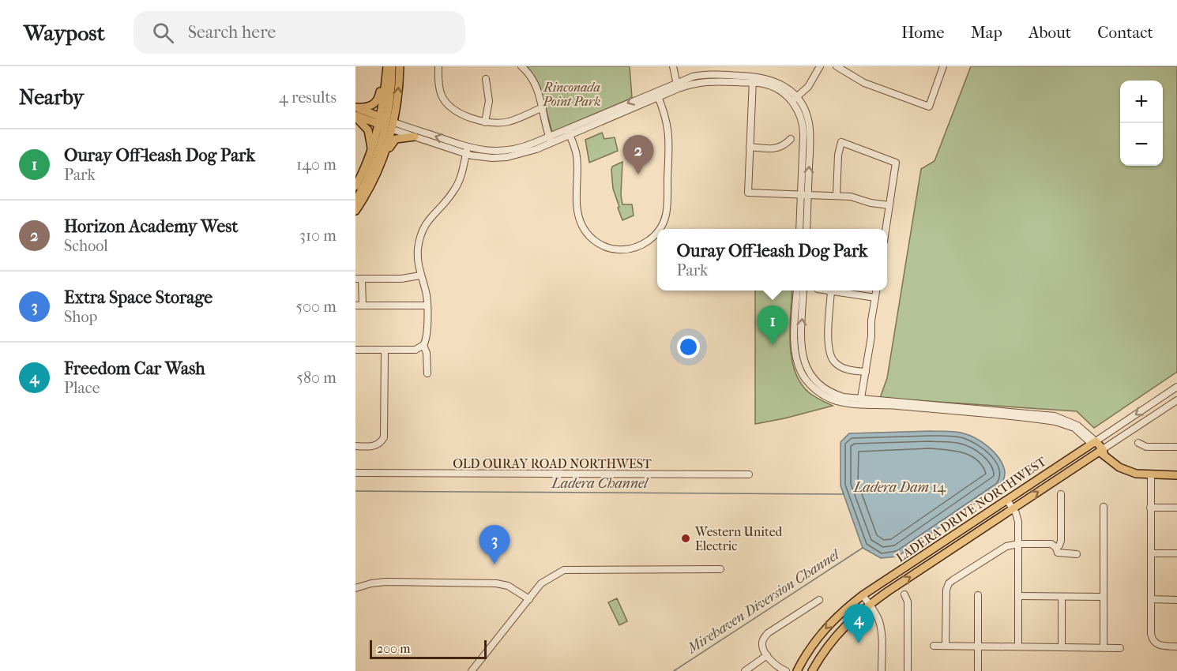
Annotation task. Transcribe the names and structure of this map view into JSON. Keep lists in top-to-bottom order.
{
  "streets": {
    "main road": ["LADERA DRIVE NORTHWEST"],
    "street": ["OLD OURAY ROAD NORTHWEST"]
  },
  "water": ["Ladera Channel", "Ladera Dam 14", "Mirehaven Diversion Channel"],
  "parks": ["Rinconada Point Park"],
  "places": ["Western United Electric"],
  "scale_bar": "200 m",
  "page": {
    "header": "Waypost",
    "search": "Search here",
    "nav": [
      "Home",
      "Map",
      "About",
      "Contact"
    ],
    "heading": ["Nearby", "4 results"],
    "map_buttons": ["+", "−"],
    "list": [
      {
        "mark": "1",
        "name": "Ouray Off-leash Dog Park",
        "note": "Park",
        "value": "140 m"
      },
      {
        "mark": "2",
        "name": "Horizon Academy West",
        "note": "School",
        "value": "310 m"
      },
      {
        "mark": "3",
        "name": "Extra Space Storage",
        "note": "Shop",
        "value": "500 m"
      },
      {
        "mark": "4",
        "name": "Freedom Car Wash",
        "note": "Place",
        "value": "580 m"
      }
    ],
    "pins": [
      "2",
      "1",
      "3",
      "4"
    ],
    "popup": ["Ouray Off-leash Dog Park", "Park"],
    "scale": "200 m"
  }
}
